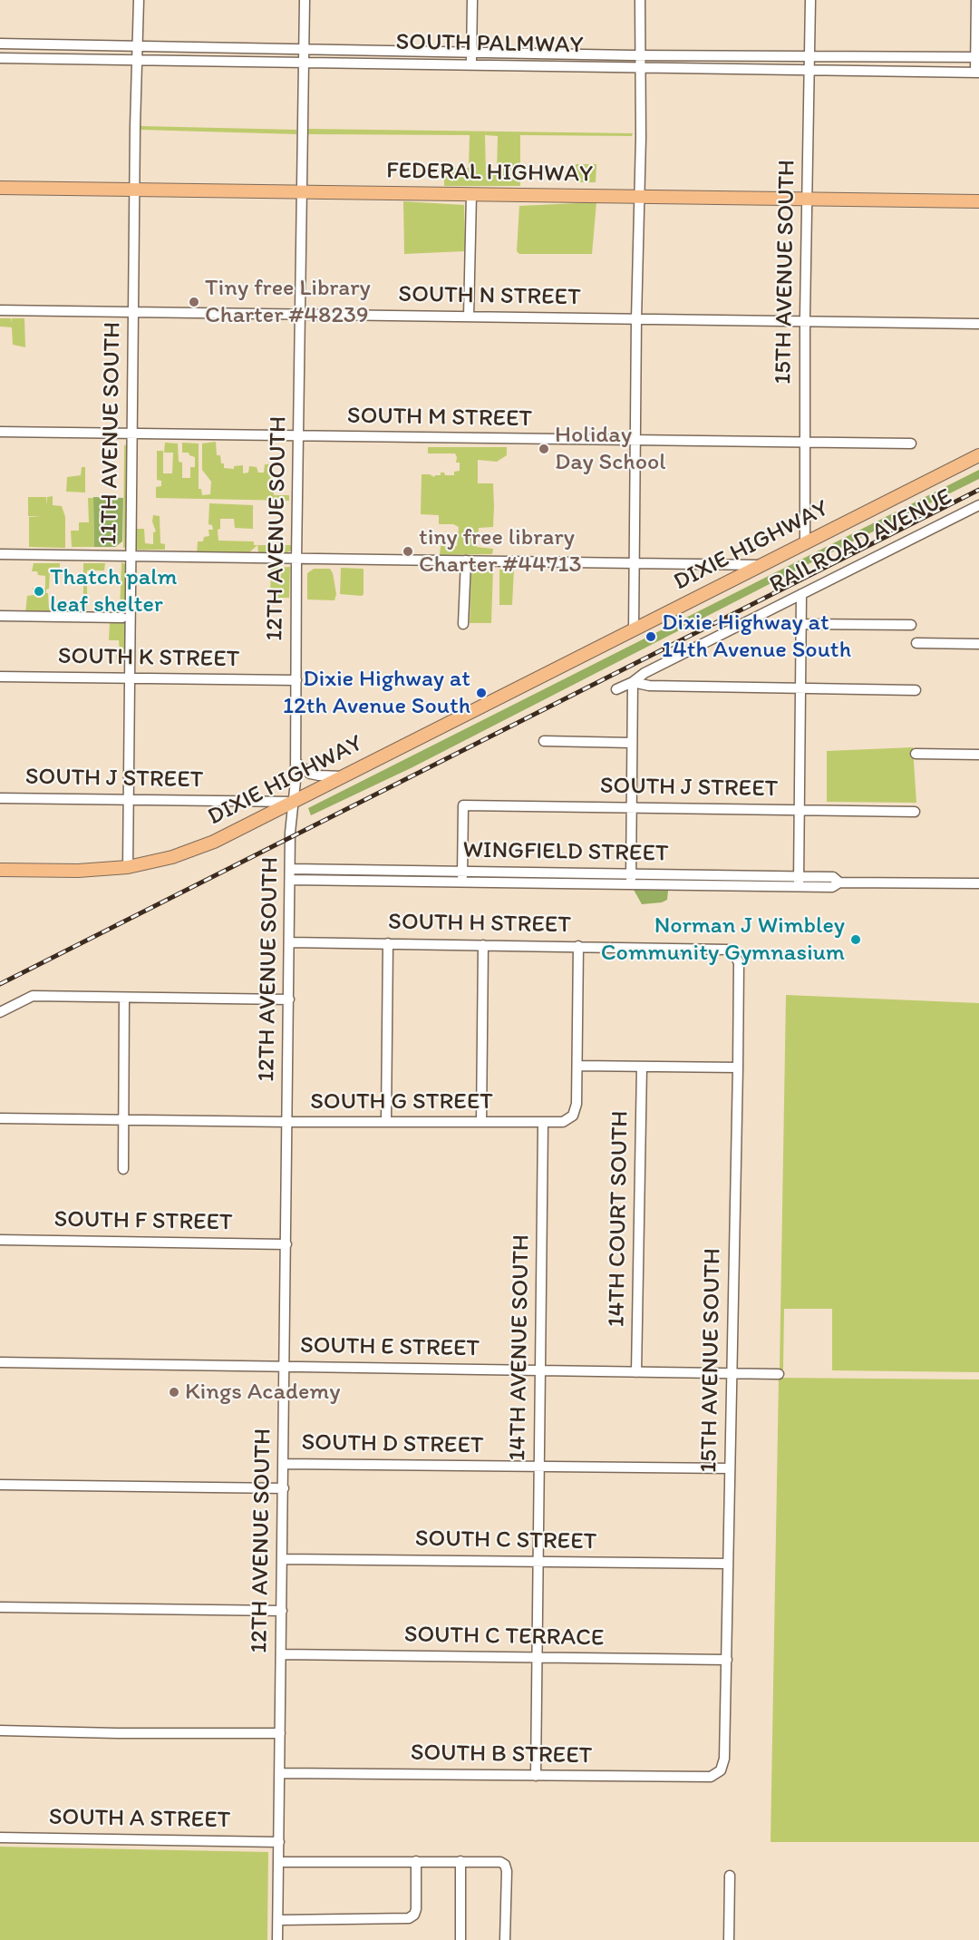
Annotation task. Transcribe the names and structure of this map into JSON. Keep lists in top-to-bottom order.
{
  "streets": {
    "main road": ["FEDERAL HIGHWAY", "DIXIE HIGHWAY"],
    "street": [
      "SOUTH PALMWAY",
      "15TH AVENUE SOUTH",
      "SOUTH N STREET",
      "SOUTH M STREET",
      "11TH AVENUE SOUTH",
      "12TH AVENUE SOUTH",
      "RAILROAD AVENUE",
      "SOUTH K STREET",
      "SOUTH J STREET",
      "WINGFIELD STREET",
      "SOUTH H STREET",
      "SOUTH G STREET",
      "14TH COURT SOUTH",
      "SOUTH F STREET",
      "SOUTH E STREET",
      "14TH AVENUE SOUTH",
      "SOUTH D STREET",
      "SOUTH C STREET",
      "SOUTH C TERRACE",
      "SOUTH B STREET",
      "SOUTH A STREET"
    ]
  },
  "crossings": [
    ["SOUTH PALMWAY", "15TH AVENUE SOUTH"],
    ["SOUTH PALMWAY", "11TH AVENUE SOUTH"],
    ["SOUTH PALMWAY", "12TH AVENUE SOUTH"],
    ["FEDERAL HIGHWAY", "15TH AVENUE SOUTH"],
    ["FEDERAL HIGHWAY", "11TH AVENUE SOUTH"],
    ["FEDERAL HIGHWAY", "12TH AVENUE SOUTH"],
    ["15TH AVENUE SOUTH", "SOUTH N STREET"],
    ["15TH AVENUE SOUTH", "SOUTH M STREET"],
    ["15TH AVENUE SOUTH", "DIXIE HIGHWAY"],
    ["15TH AVENUE SOUTH", "SOUTH H STREET"],
    ["15TH AVENUE SOUTH", "SOUTH E STREET"],
    ["15TH AVENUE SOUTH", "SOUTH D STREET"],
    ["15TH AVENUE SOUTH", "SOUTH C STREET"],
    ["15TH AVENUE SOUTH", "SOUTH C TERRACE"],
    ["15TH AVENUE SOUTH", "SOUTH B STREET"],
    ["SOUTH N STREET", "11TH AVENUE SOUTH"],
    ["SOUTH N STREET", "12TH AVENUE SOUTH"],
    ["SOUTH M STREET", "11TH AVENUE SOUTH"],
    ["SOUTH M STREET", "12TH AVENUE SOUTH"],
    ["11TH AVENUE SOUTH", "DIXIE HIGHWAY"],
    ["11TH AVENUE SOUTH", "SOUTH K STREET"],
    ["11TH AVENUE SOUTH", "SOUTH J STREET"],
    ["12TH AVENUE SOUTH", "DIXIE HIGHWAY"],
    ["12TH AVENUE SOUTH", "SOUTH K STREET"],
    ["12TH AVENUE SOUTH", "SOUTH J STREET"],
    ["12TH AVENUE SOUTH", "WINGFIELD STREET"],
    ["12TH AVENUE SOUTH", "SOUTH H STREET"],
    ["12TH AVENUE SOUTH", "SOUTH G STREET"],
    ["12TH AVENUE SOUTH", "SOUTH F STREET"],
    ["12TH AVENUE SOUTH", "SOUTH E STREET"],
    ["12TH AVENUE SOUTH", "SOUTH D STREET"],
    ["12TH AVENUE SOUTH", "SOUTH C STREET"],
    ["12TH AVENUE SOUTH", "SOUTH C TERRACE"],
    ["12TH AVENUE SOUTH", "SOUTH B STREET"],
    ["12TH AVENUE SOUTH", "SOUTH A STREET"],
    ["DIXIE HIGHWAY", "SOUTH J STREET"],
    ["SOUTH J STREET", "WINGFIELD STREET"],
    ["SOUTH G STREET", "14TH AVENUE SOUTH"],
    ["14TH COURT SOUTH", "SOUTH E STREET"],
    ["SOUTH E STREET", "14TH AVENUE SOUTH"],
    ["14TH AVENUE SOUTH", "SOUTH D STREET"],
    ["14TH AVENUE SOUTH", "SOUTH C STREET"],
    ["14TH AVENUE SOUTH", "SOUTH C TERRACE"],
    ["14TH AVENUE SOUTH", "SOUTH B STREET"]
  ],
  "places": [
    "Tiny free Library Charter #48239",
    "Holiday Day School",
    "tiny free library Charter #44713",
    "Thatch palm leaf shelter",
    "Dixie Highway at 14th Avenue South",
    "Dixie Highway at 12th Avenue South",
    "Norman J Wimbley Community Gymnasium",
    "Kings Academy"
  ]
}
